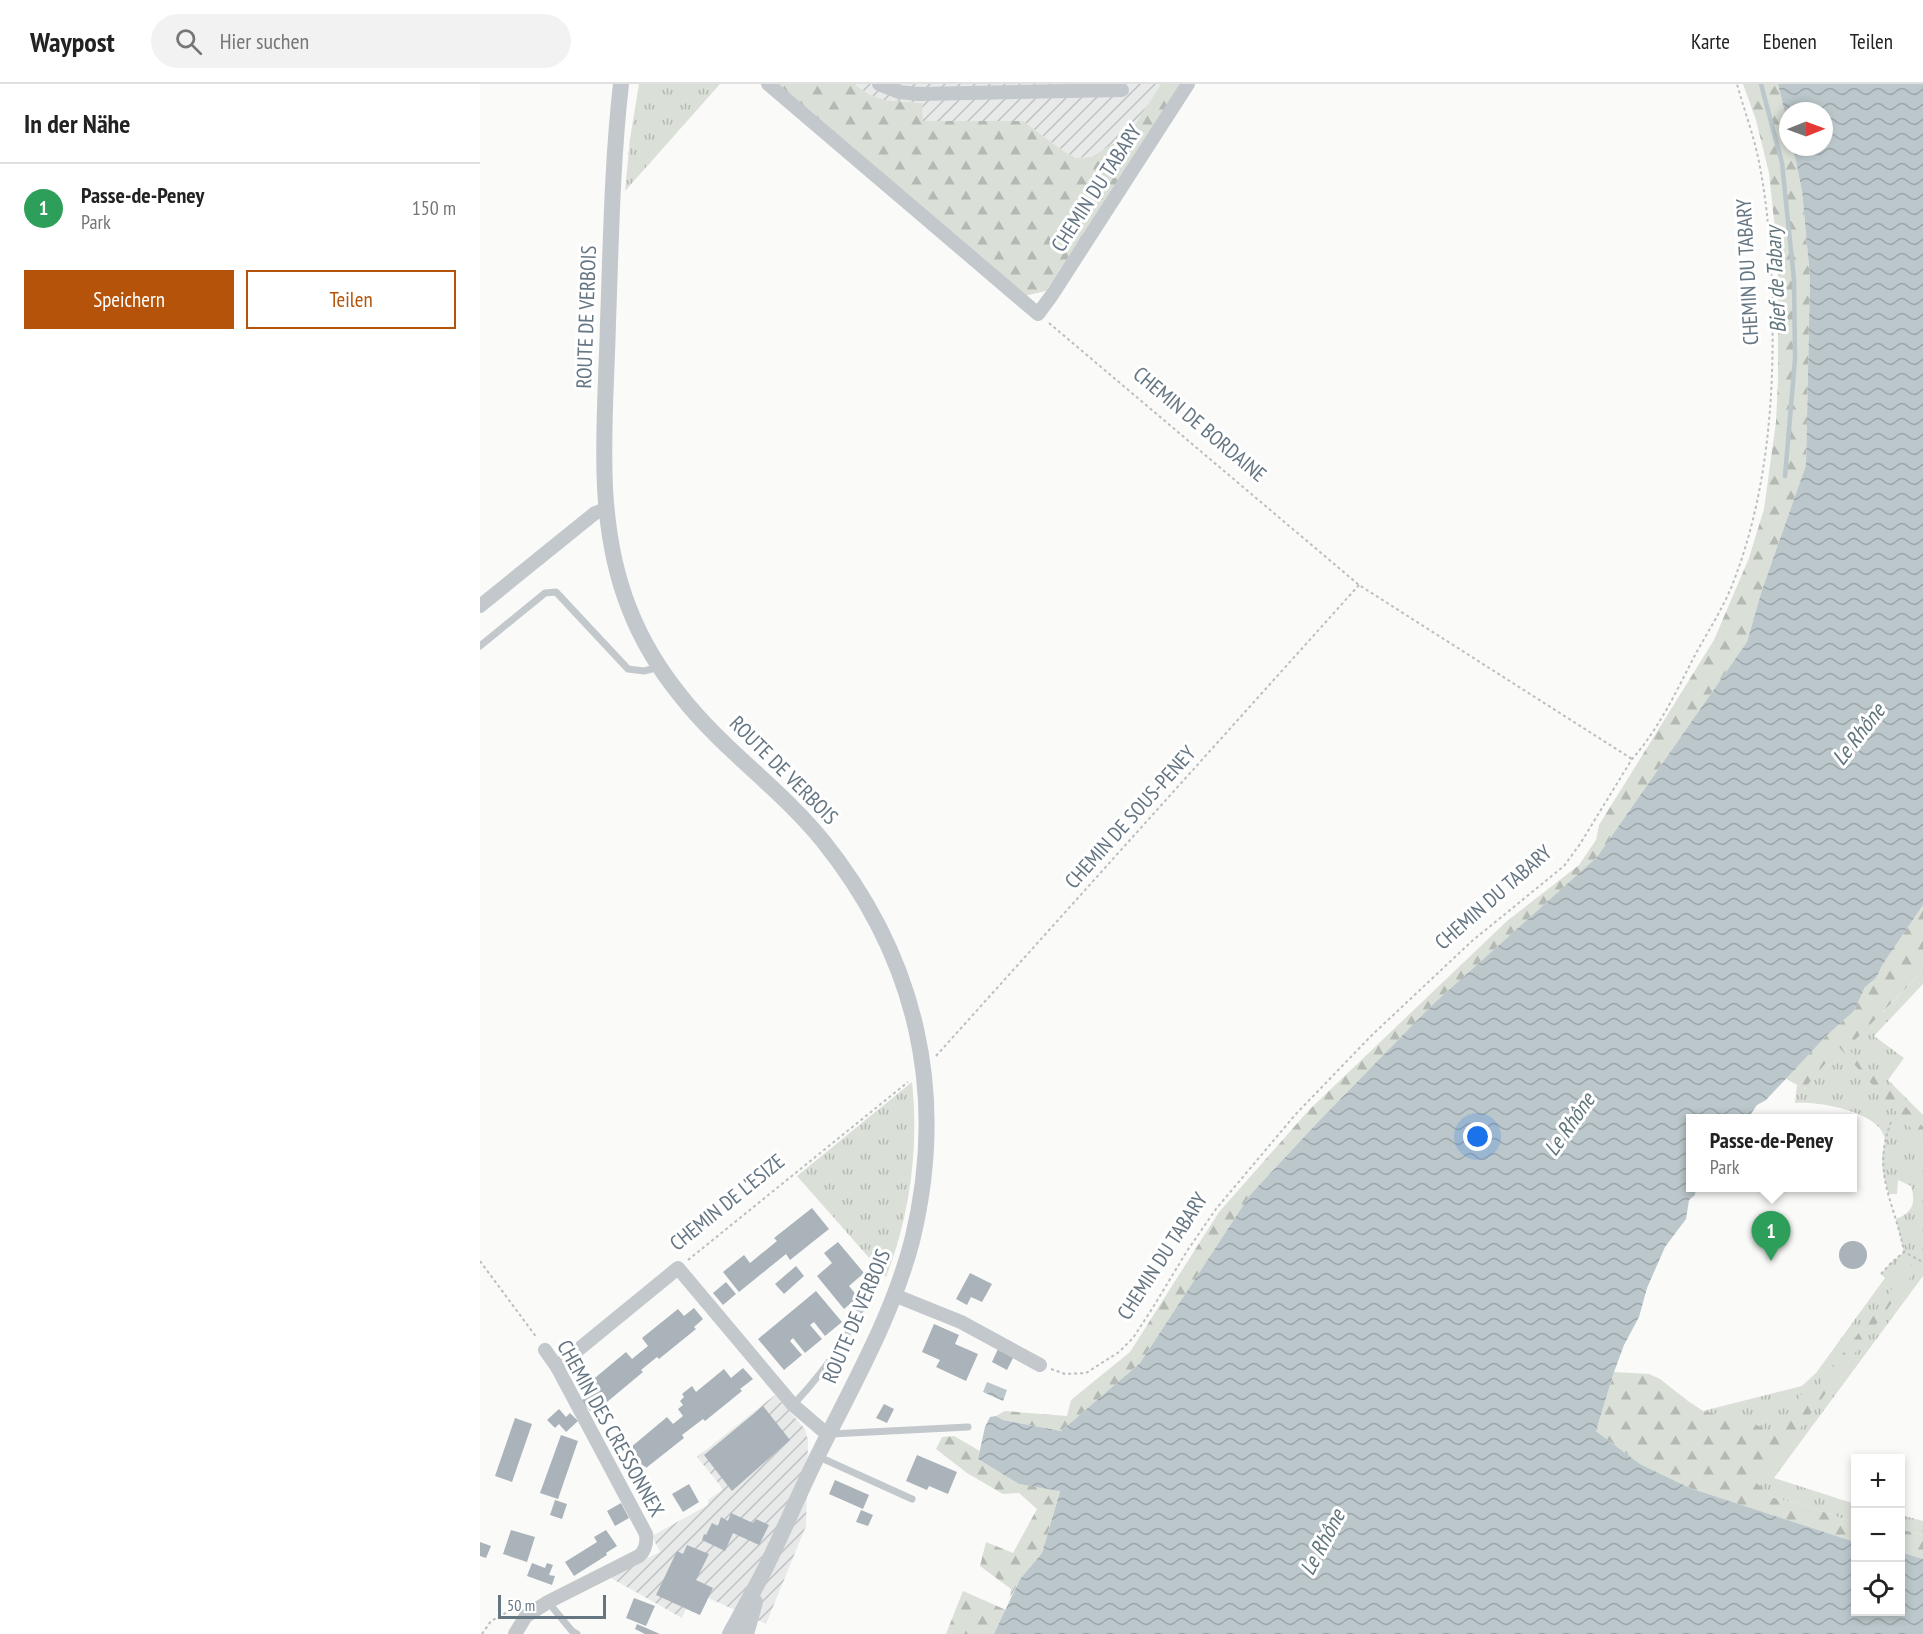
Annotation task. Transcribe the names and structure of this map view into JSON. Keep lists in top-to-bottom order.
{
  "streets": {
    "street": [
      "CHEMIN DU TABARY",
      "ROUTE DE VERBOIS",
      "CHEMIN DE L'ESIZE",
      "CHEMIN DES CRESSONNEX"
    ],
    "path": ["CHEMIN DE BORDAINE", "CHEMIN DE SOUS-PENEY"]
  },
  "crossings": [
    ["CHEMIN DU TABARY", "CHEMIN DE BORDAINE"],
    ["ROUTE DE VERBOIS", "CHEMIN DE SOUS-PENEY"],
    ["ROUTE DE VERBOIS", "CHEMIN DE L'ESIZE"],
    ["CHEMIN DE BORDAINE", "CHEMIN DE SOUS-PENEY"],
    ["CHEMIN DE SOUS-PENEY", "CHEMIN DE L'ESIZE"],
    ["CHEMIN DE L'ESIZE", "CHEMIN DES CRESSONNEX"]
  ],
  "water": ["Bief de Tabary", "Le Rhône"],
  "scale_bar": "50 m",
  "north": "right",
  "page": {
    "header": "Waypost",
    "search": "Hier suchen",
    "nav": ["Karte", "Ebenen", "Teilen"],
    "heading": "In der Nähe",
    "list": [
      {
        "mark": "1",
        "name": "Passe-de-Peney",
        "note": "Park",
        "value": "150 m"
      }
    ],
    "buttons": ["Speichern", "Teilen"],
    "popup": ["Passe-de-Peney", "Park"],
    "pins": "1",
    "map_buttons": ["+", "−"],
    "scale": "50 m"
  }
}
